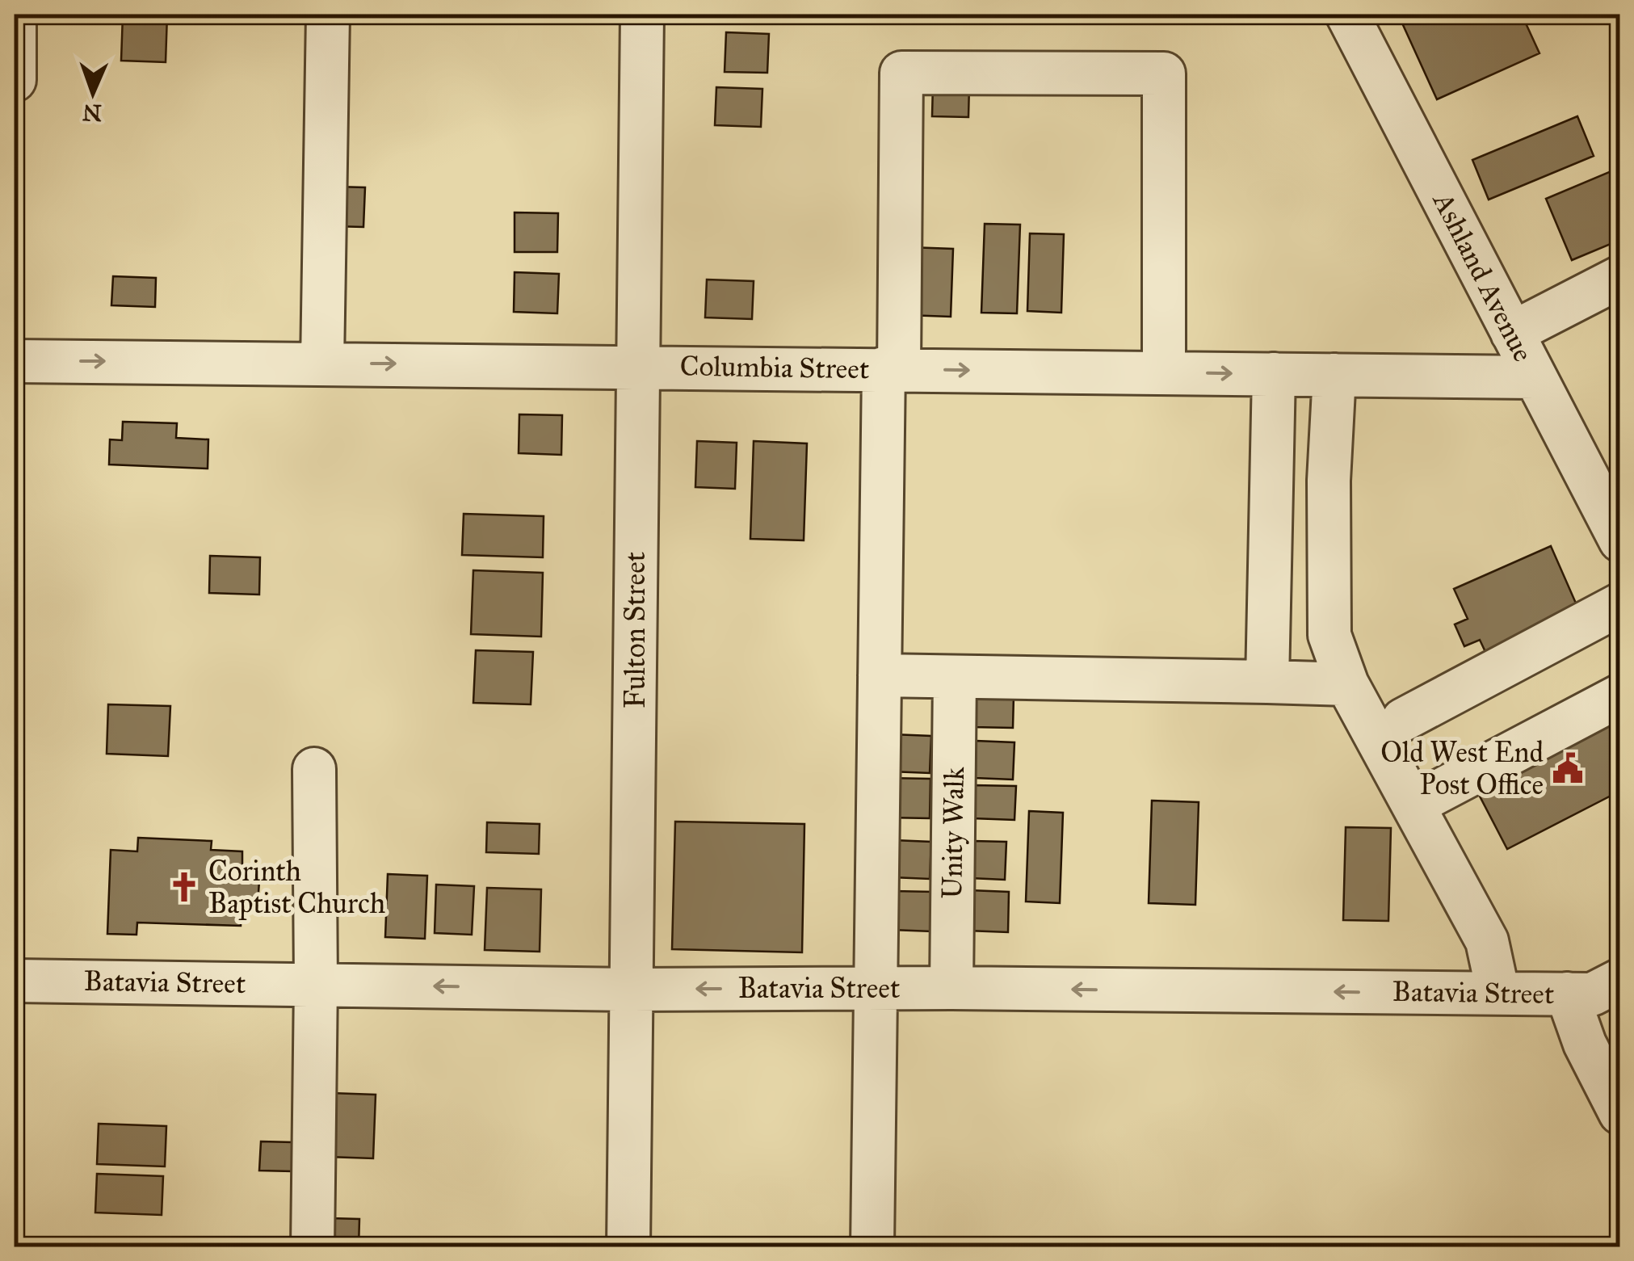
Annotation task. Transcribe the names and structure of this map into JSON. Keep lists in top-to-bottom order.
{
  "streets": {
    "street": [
      "Ashland Avenue",
      "Columbia Street",
      "Fulton Street",
      "Unity Walk",
      "Batavia Street"
    ]
  },
  "crossings": [
    ["Ashland Avenue", "Columbia Street"],
    ["Columbia Street", "Fulton Street"],
    ["Fulton Street", "Batavia Street"],
    ["Unity Walk", "Batavia Street"]
  ],
  "places": {
    "public building": ["Old West End Post Office"],
    "church": ["Corinth Baptist Church"]
  },
  "north": "bottom"
}
